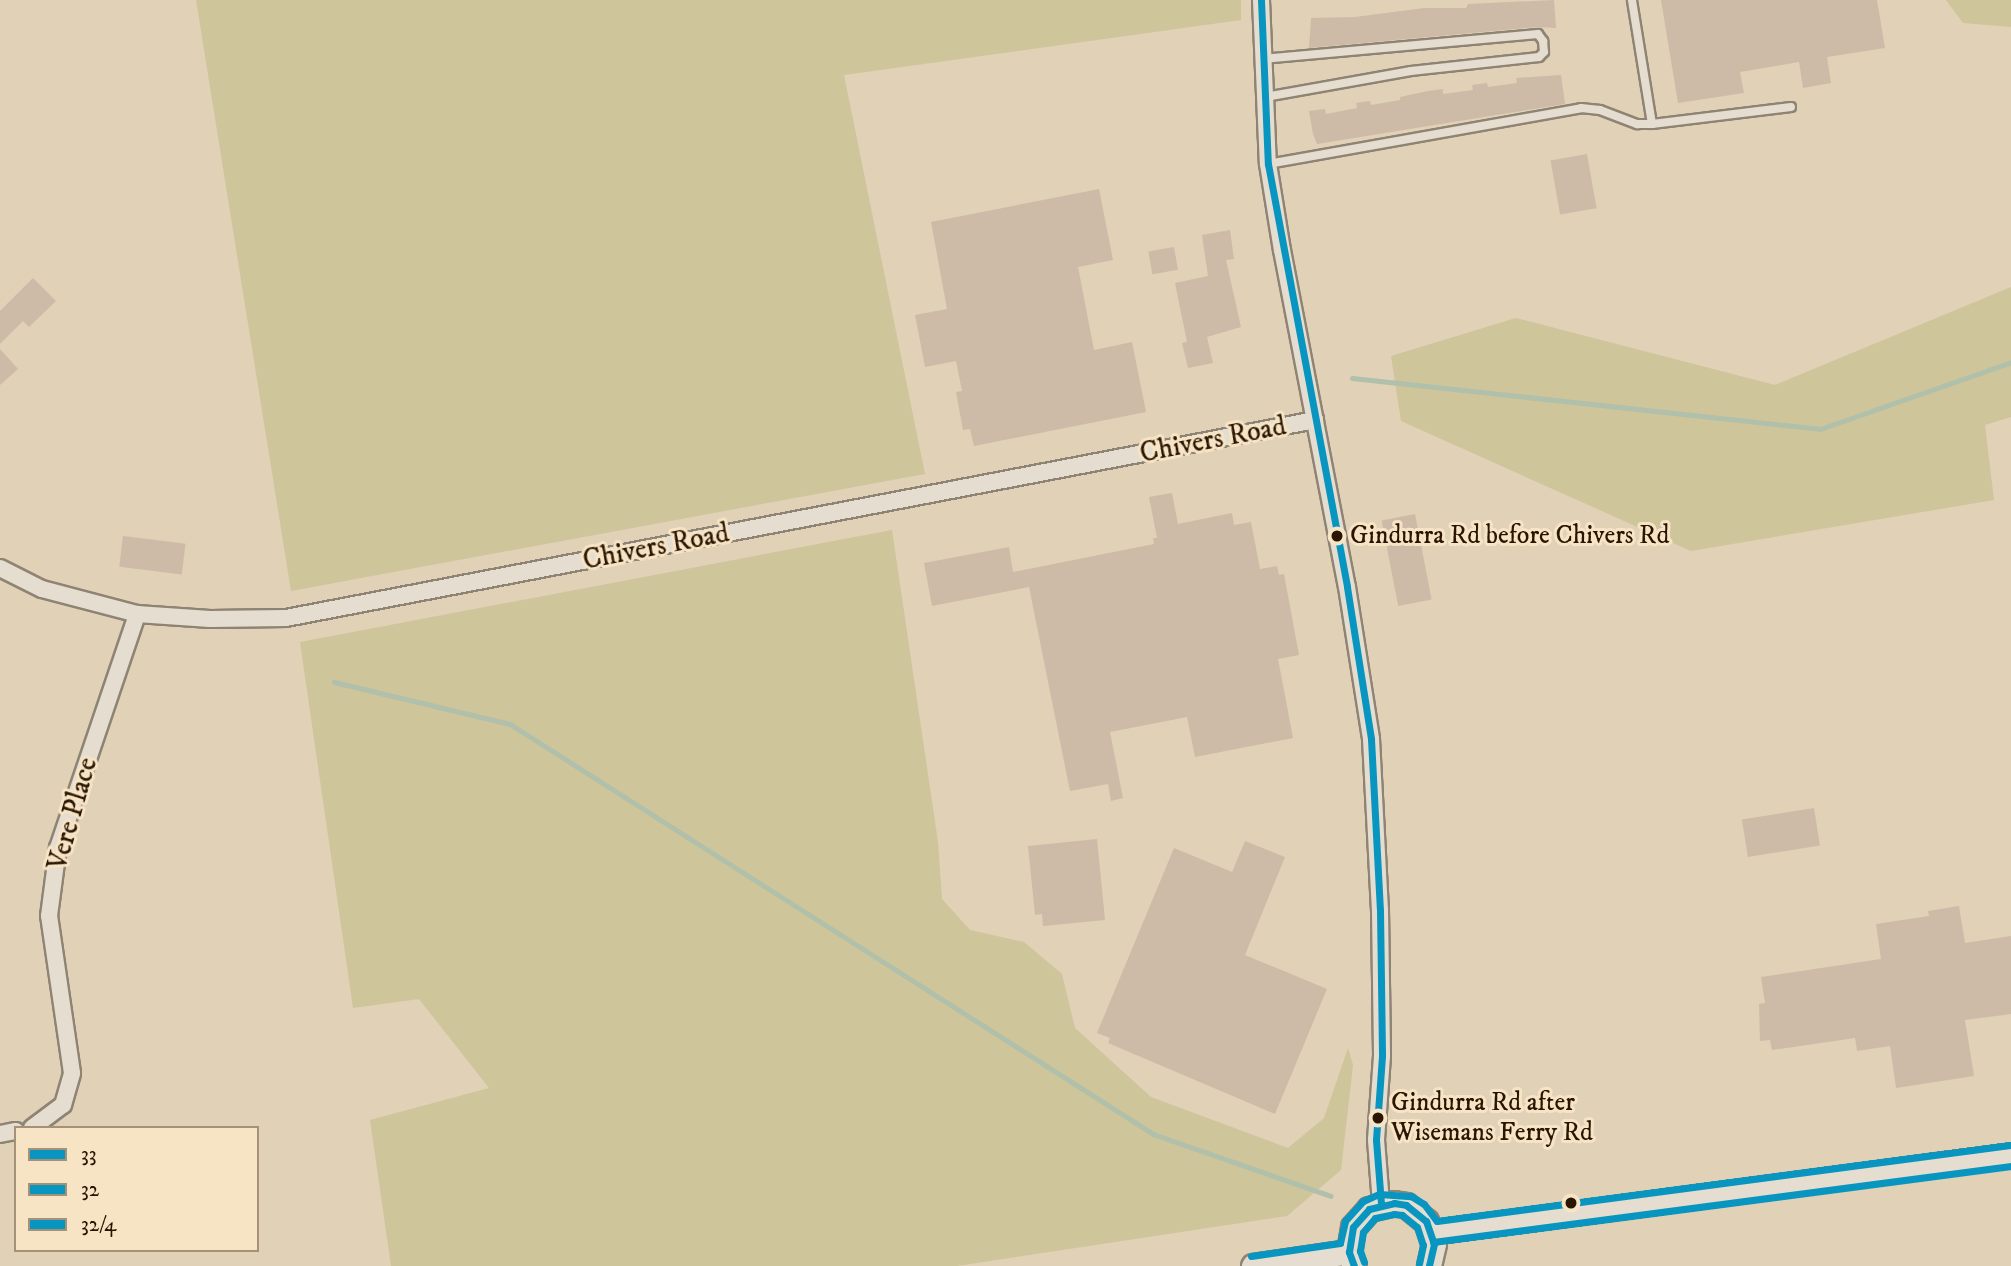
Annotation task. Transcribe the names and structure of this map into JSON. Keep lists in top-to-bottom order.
{
  "streets": {
    "street": ["Chivers Road", "Vere Place"]
  },
  "crossings": [
    ["Chivers Road", "Vere Place"]
  ],
  "places": ["Gindurra Rd before Chivers Rd", "Gindurra Rd after Wisemans Ferry Rd"],
  "lines": ["transit line 33", "transit line 32/4", "transit line 32"],
  "legend": ["33", "32", "32/4"]
}
